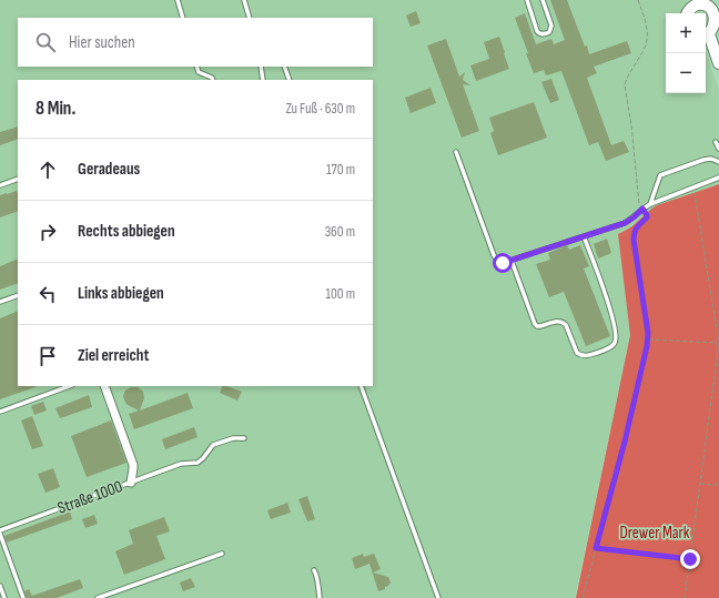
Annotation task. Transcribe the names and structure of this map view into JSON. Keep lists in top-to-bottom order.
{
  "streets": {
    "lane": ["Straße 1000"]
  },
  "parks": ["Drewer Mark"],
  "page": {
    "map_buttons": ["+", "−"],
    "search": "Hier suchen",
    "heading": ["8 Min.", "Zu Fuß · 630 m"],
    "list": [
      ["Geradeaus", "170 m"],
      ["Rechts abbiegen", "360 m"],
      ["Links abbiegen", "100 m"],
      "Ziel erreicht"
    ]
  }
}
